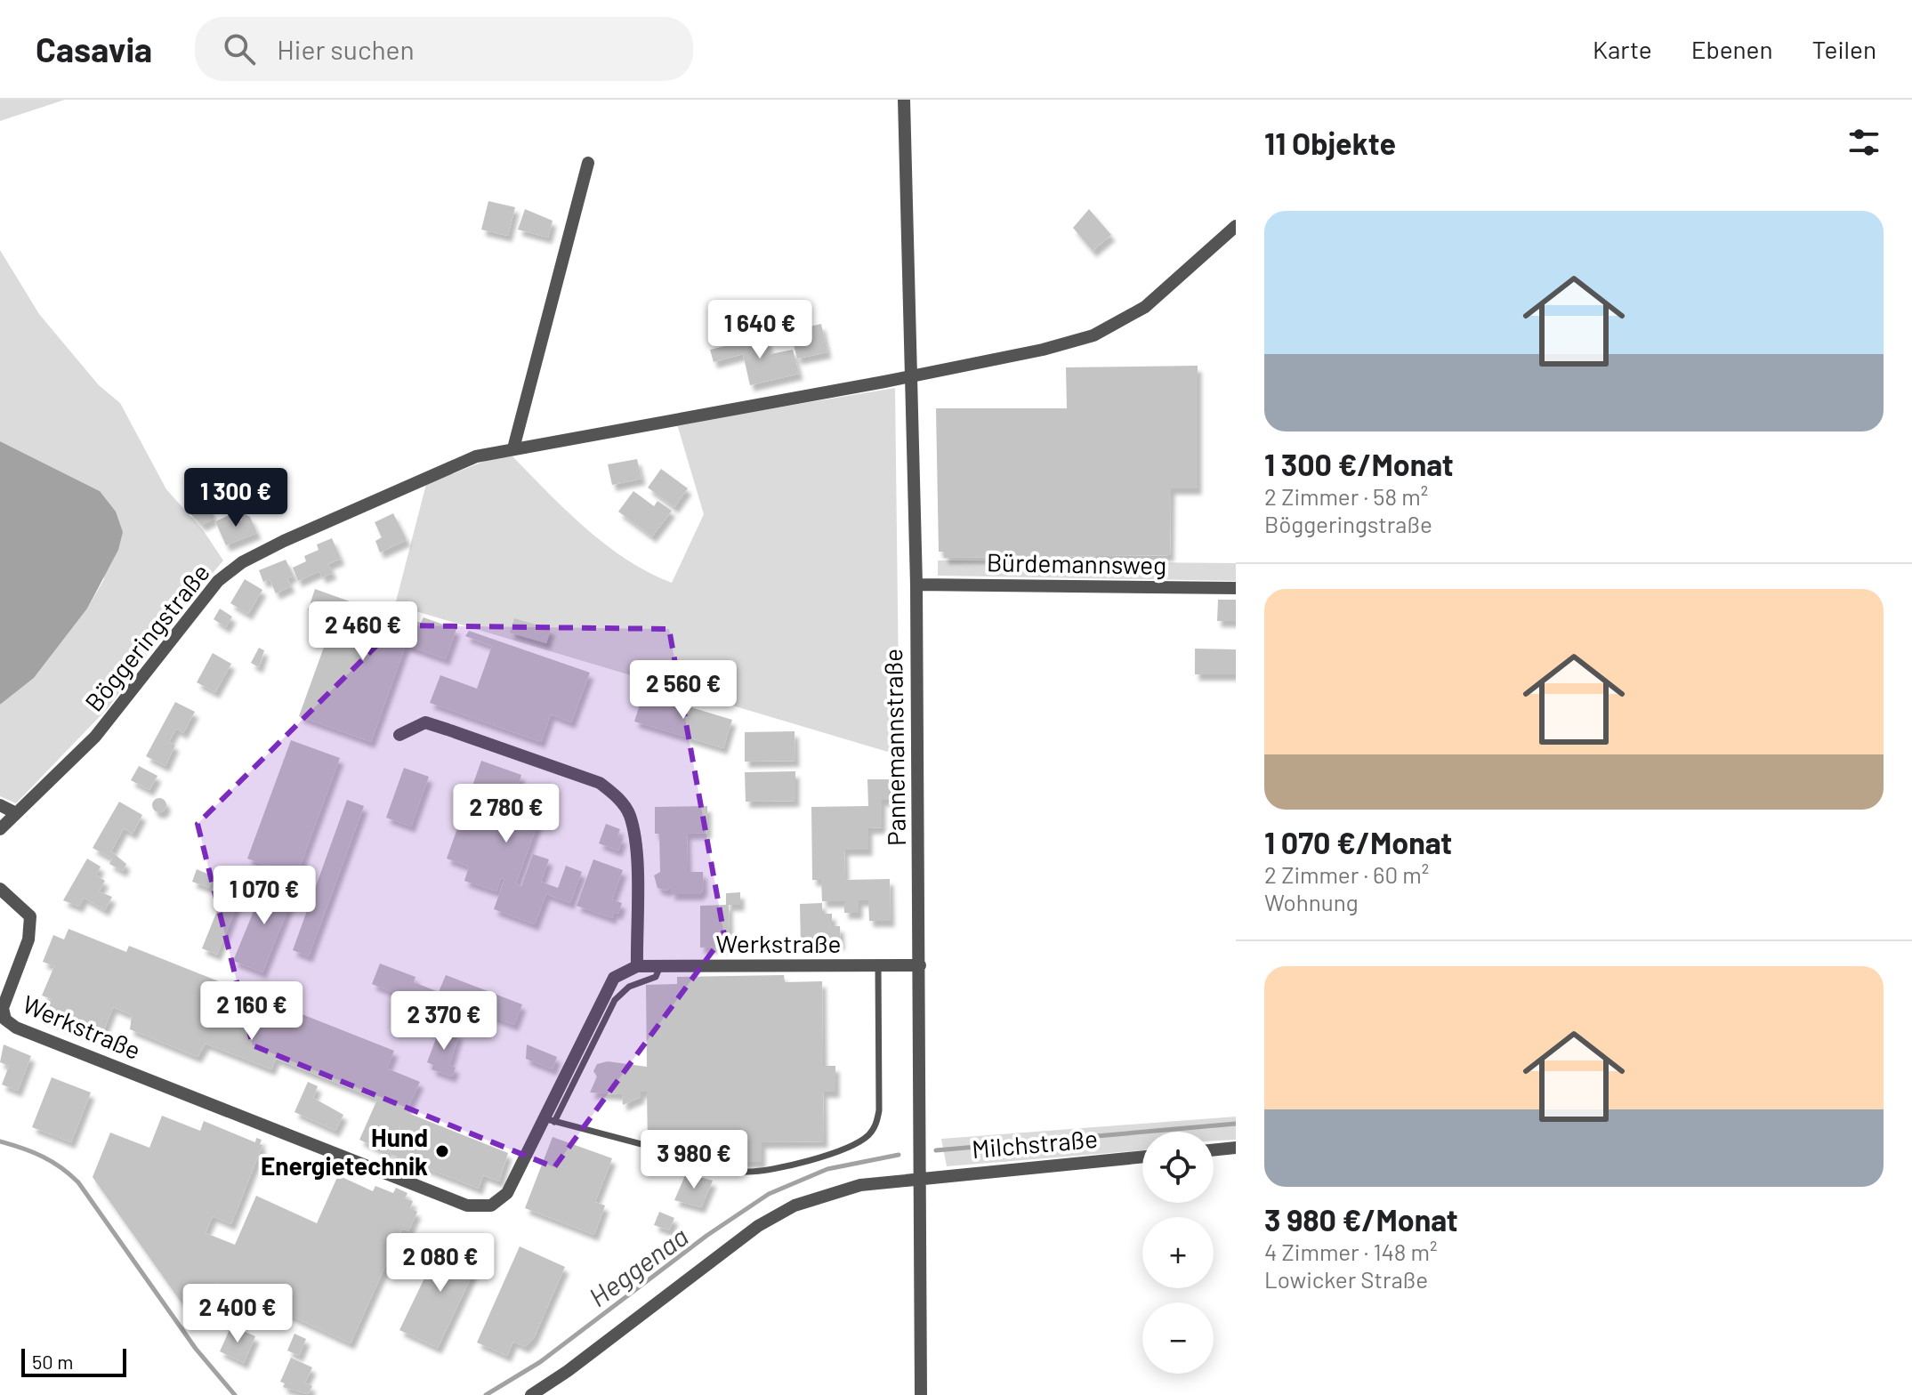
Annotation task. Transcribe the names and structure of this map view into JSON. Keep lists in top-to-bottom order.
{
  "streets": {
    "street": [
      "Bürdemannsweg",
      "Böggeringstraße",
      "Pannemannstraße",
      "Werkstraße",
      "Milchstraße"
    ]
  },
  "crossings": [
    ["Bürdemannsweg", "Pannemannstraße"],
    ["Böggeringstraße", "Pannemannstraße"],
    ["Pannemannstraße", "Werkstraße"],
    ["Pannemannstraße", "Milchstraße"]
  ],
  "water": ["Heggenaa"],
  "places": ["Hund Energietechnik"],
  "scale_bar": "50 m",
  "page": {
    "header": "Casavia",
    "search": "Hier suchen",
    "nav": ["Karte", "Ebenen", "Teilen"],
    "heading": "11 Objekte",
    "list": [
      {
        "name": "1 300 €/Monat",
        "note": "2 Zimmer · 58 m² · Böggeringstraße"
      },
      {
        "name": "1 070 €/Monat",
        "note": "2 Zimmer · 60 m² · Wohnung"
      },
      {
        "name": "3 980 €/Monat",
        "note": "4 Zimmer · 148 m² · Lowicker Straße"
      }
    ],
    "price": [
      "1 640 €",
      "1 300 €",
      "2 460 €",
      "2 560 €",
      "2 780 €",
      "1 070 €",
      "2 160 €",
      "2 370 €",
      "3 980 €",
      "2 080 €",
      "2 400 €"
    ],
    "map_buttons": ["+", "−"],
    "scale": "50 m"
  }
}
